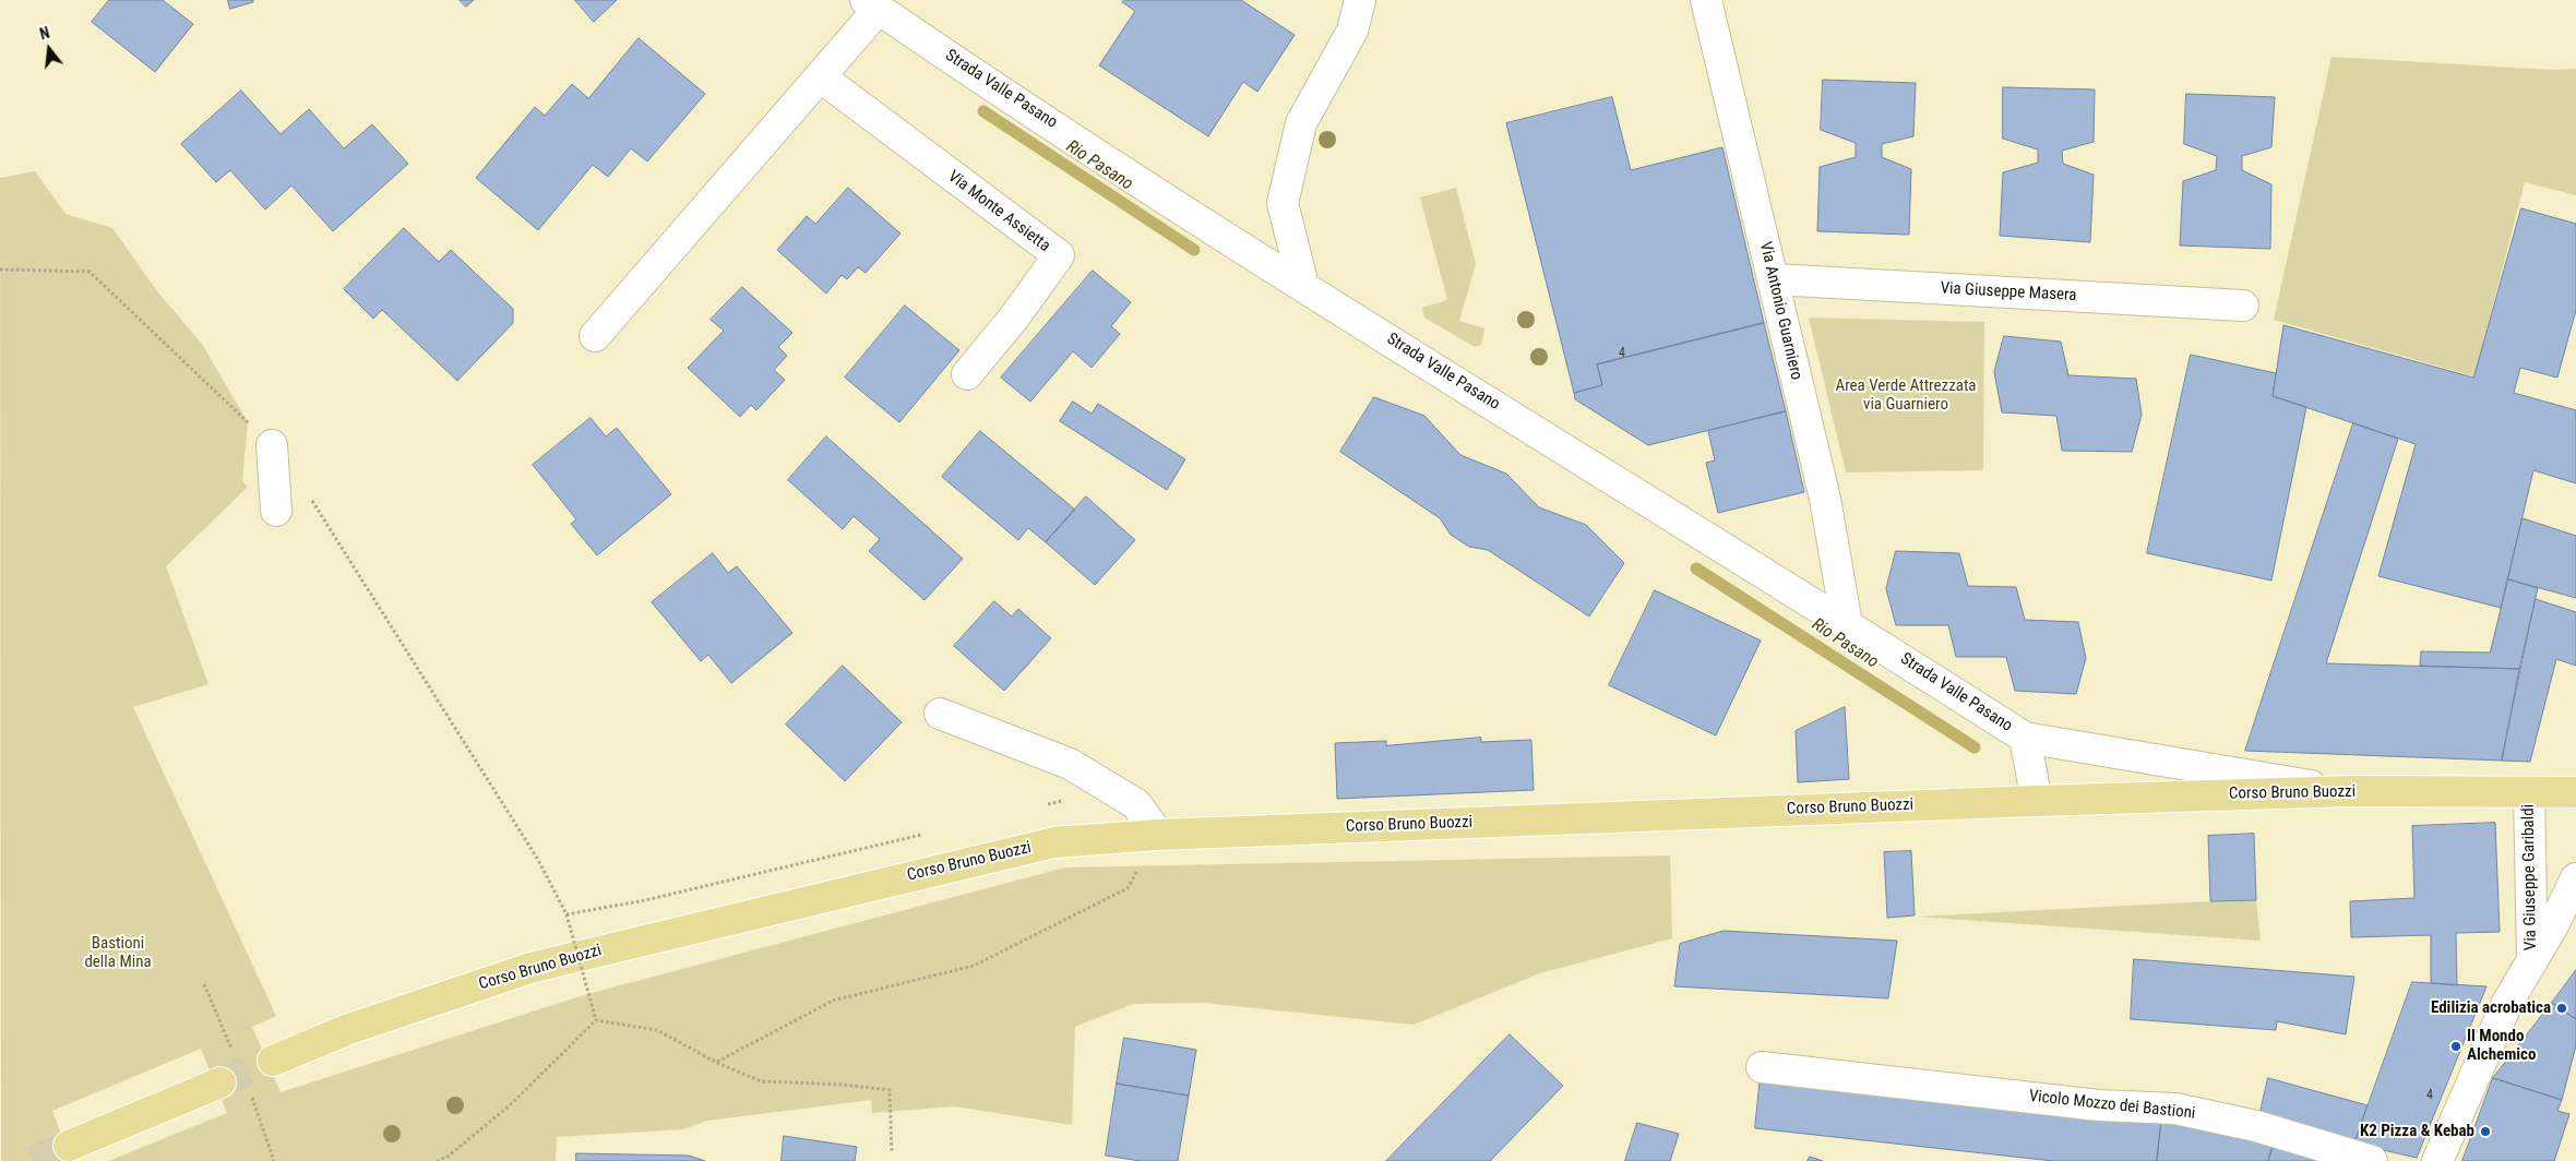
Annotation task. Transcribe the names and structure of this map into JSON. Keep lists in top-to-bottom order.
{
  "streets": {
    "main road": ["Corso Bruno Buozzi"],
    "street": [
      "Strada Valle Pasano",
      "Via Monte Assietta",
      "Via Giuseppe Masera",
      "Via Antonio Guarniero",
      "Via Giuseppe Garibaldi",
      "Vicolo Mozzo dei Bastioni"
    ]
  },
  "crossings": [
    ["Strada Valle Pasano", "Via Antonio Guarniero"],
    ["Strada Valle Pasano", "Corso Bruno Buozzi"],
    ["Via Giuseppe Masera", "Via Antonio Guarniero"],
    ["Corso Bruno Buozzi", "Via Giuseppe Garibaldi"]
  ],
  "water": ["Rio Pasano"],
  "parks": ["Area Verde Attrezzata via Guarniero", "Bastioni della Mina"],
  "places": ["Edilizia acrobatica", "Il Mondo Alchemico", "K2 Pizza & Kebab"],
  "house_numbers": ["4", "4"],
  "north": "top"
}
